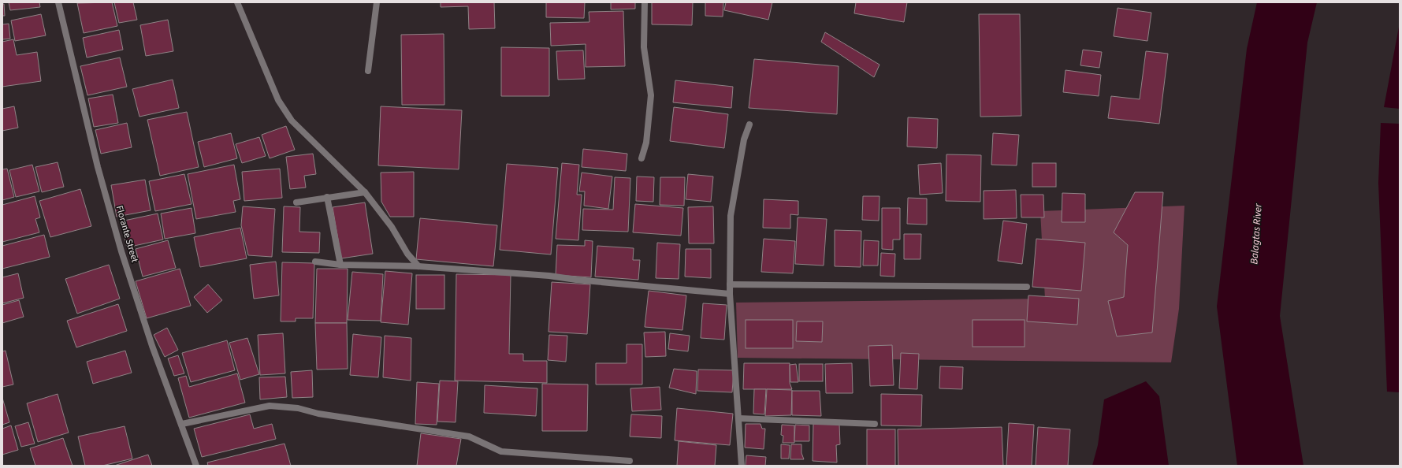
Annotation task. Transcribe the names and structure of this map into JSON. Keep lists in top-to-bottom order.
{
  "streets": {
    "street": ["Florante Street"]
  },
  "water": ["Balagtas River"]
}
